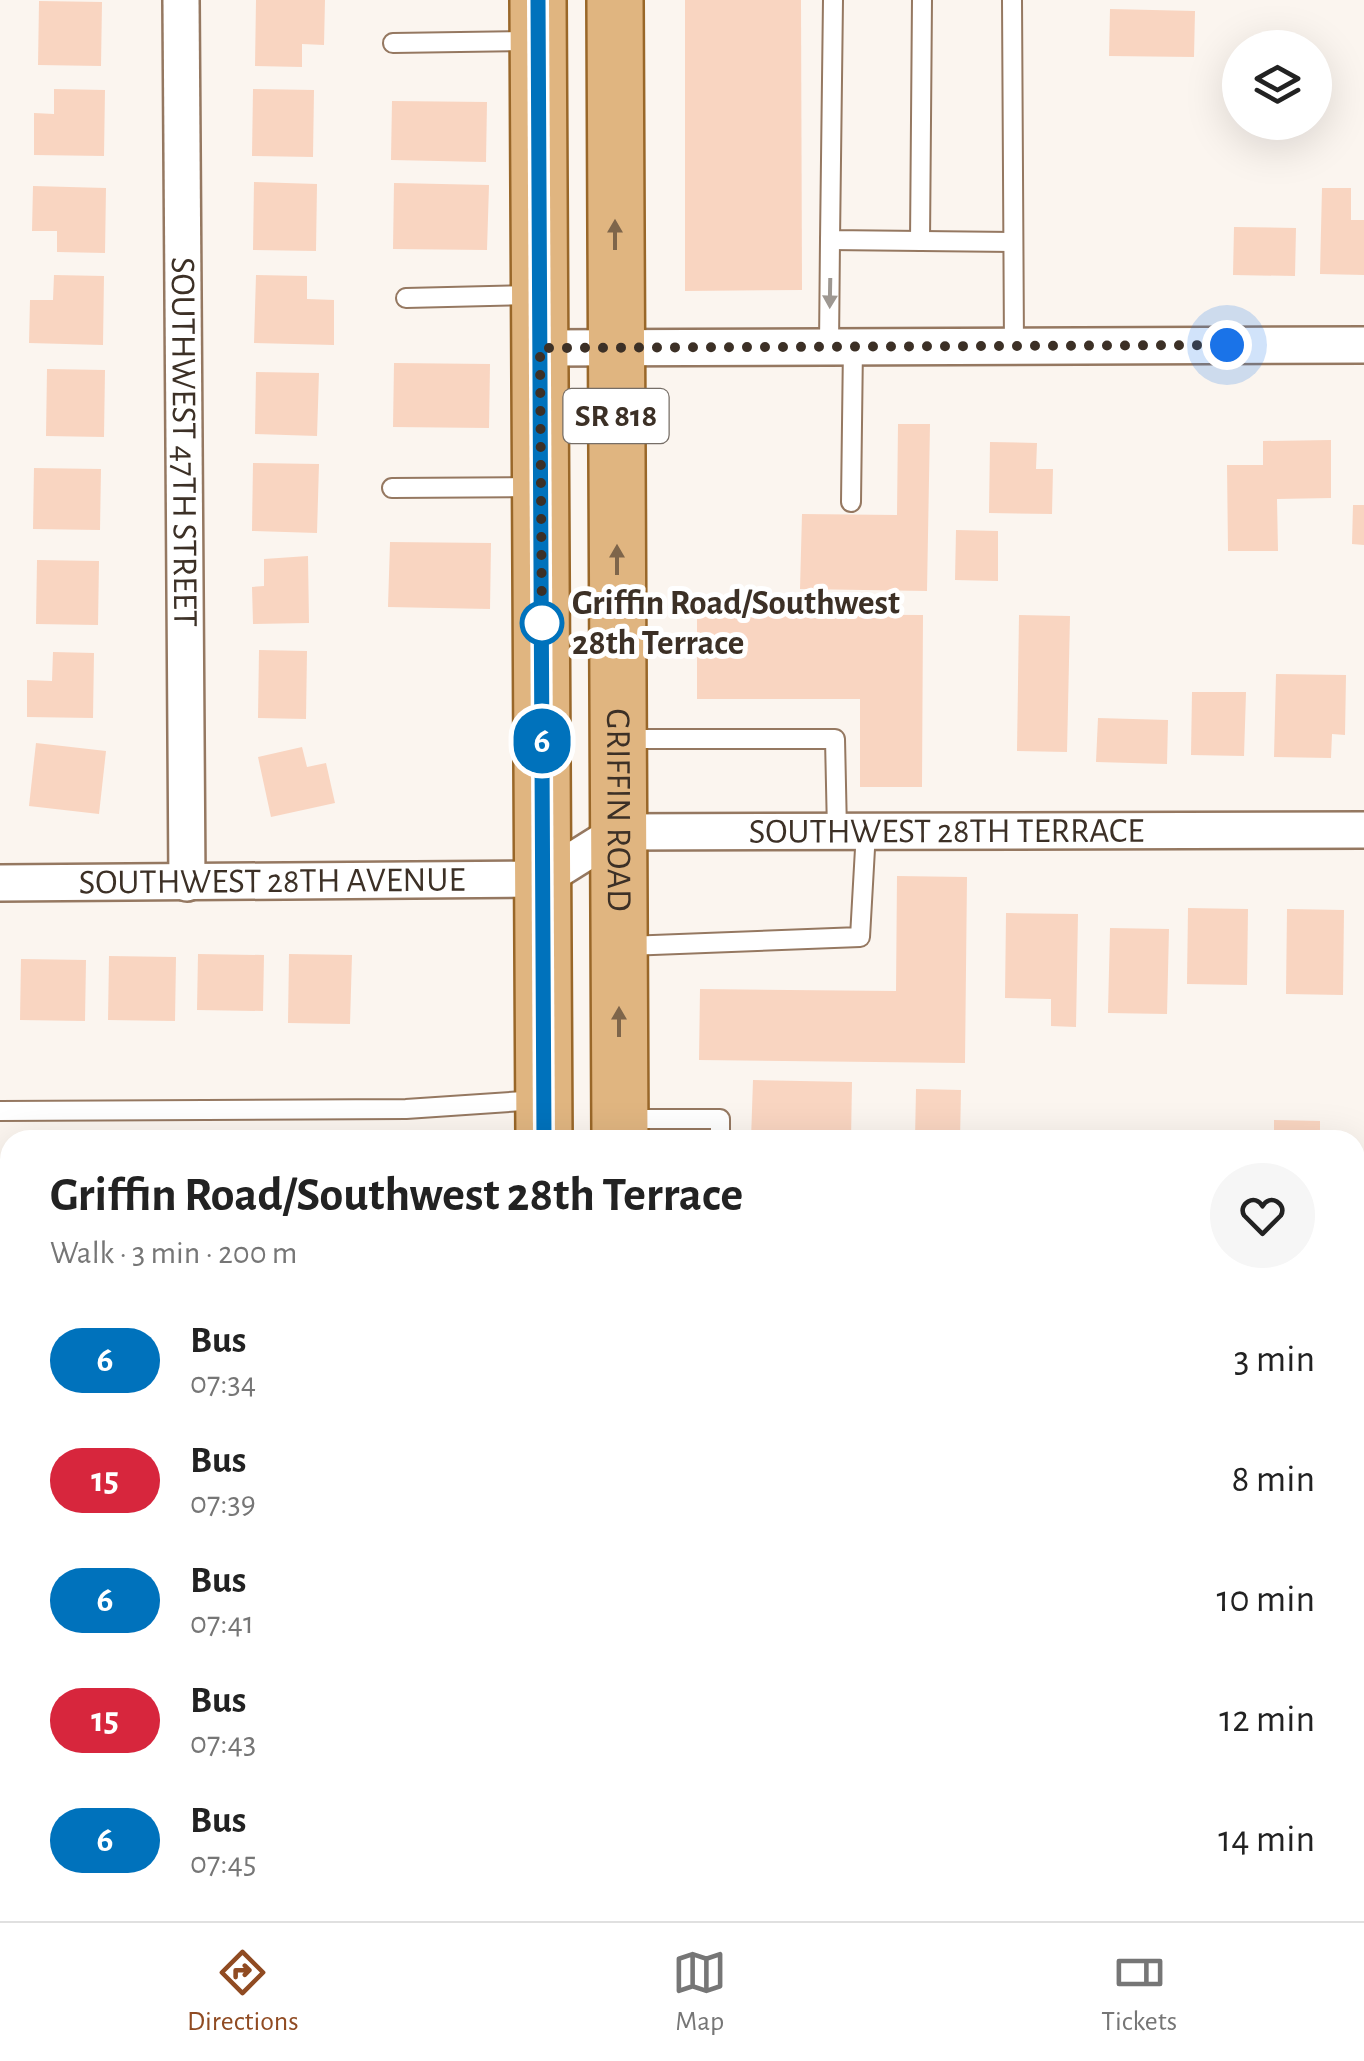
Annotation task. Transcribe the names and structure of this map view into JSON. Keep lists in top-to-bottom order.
{
  "streets": {
    "main road": ["SR 818", "GRIFFIN ROAD"],
    "street": ["SOUTHWEST 47TH STREET", "SOUTHWEST 28TH TERRACE", "SOUTHWEST 28TH AVENUE"]
  },
  "crossings": [
    ["SR 818", "SOUTHWEST 28TH AVENUE"],
    ["SOUTHWEST 47TH STREET", "SOUTHWEST 28TH AVENUE"],
    ["GRIFFIN ROAD", "SOUTHWEST 28TH TERRACE"]
  ],
  "places": ["Griffin Road/Southwest 28th Terrace"],
  "lines": ["bus line 6"],
  "page": {
    "on_map": "6",
    "heading": ["Griffin Road/Southwest 28th Terrace", "Walk · 3 min · 200 m"],
    "list": [
      {
        "mark": "6",
        "name": "Bus",
        "note": "07:34",
        "value": "3 min"
      },
      {
        "mark": "15",
        "name": "Bus",
        "note": "07:39",
        "value": "8 min"
      },
      {
        "mark": "6",
        "name": "Bus",
        "note": "07:41",
        "value": "10 min"
      },
      {
        "mark": "15",
        "name": "Bus",
        "note": "07:43",
        "value": "12 min"
      },
      {
        "mark": "6",
        "name": "Bus",
        "note": "07:45",
        "value": "14 min"
      }
    ],
    "tabs": ["Directions", "Map", "Tickets"]
  }
}
